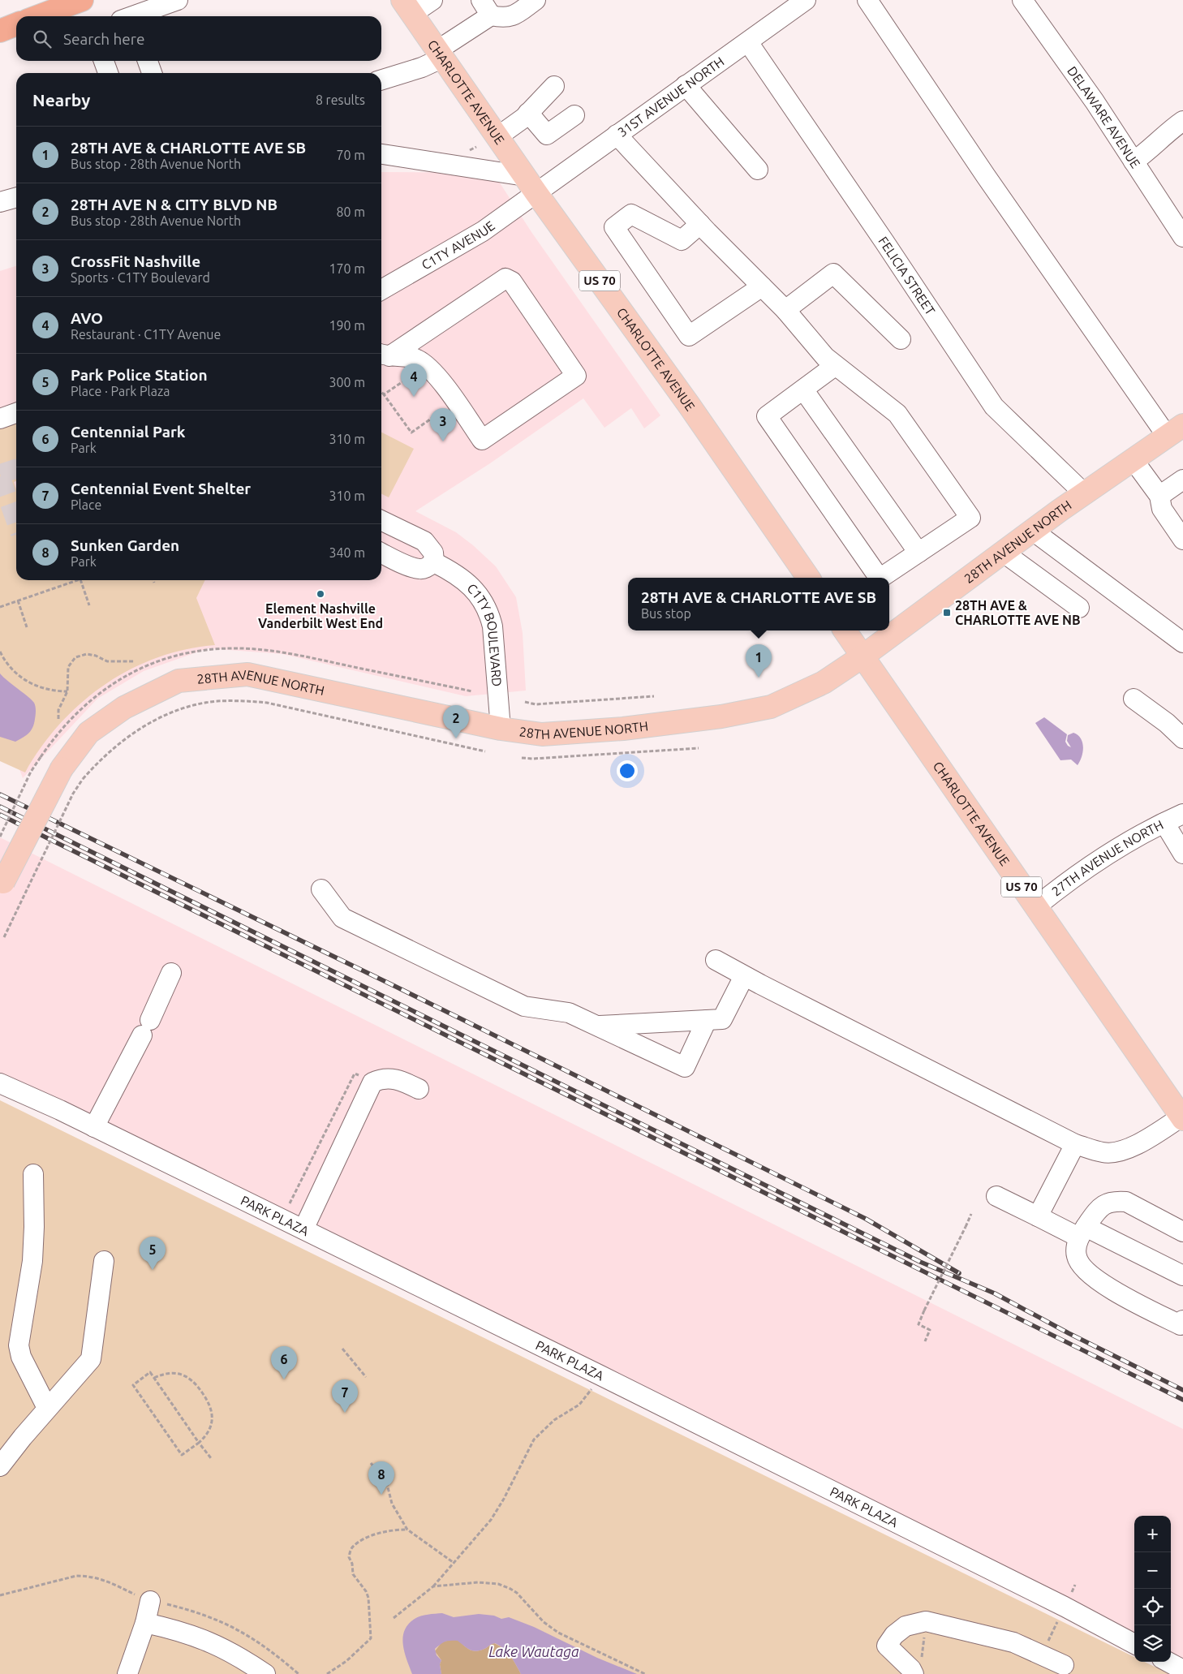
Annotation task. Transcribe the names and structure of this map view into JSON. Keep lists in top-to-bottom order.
{
  "streets": {
    "main road": ["CHARLOTTE AVENUE", "US 70", "28TH AVENUE NORTH"],
    "street": [
      "31ST AVENUE NORTH",
      "DELAWARE AVENUE",
      "C1TY AVENUE",
      "FELICIA STREET",
      "C1TY BOULEVARD",
      "27TH AVENUE NORTH",
      "PARK PLAZA"
    ]
  },
  "crossings": [
    ["CHARLOTTE AVENUE", "31ST AVENUE NORTH"],
    ["CHARLOTTE AVENUE", "C1TY AVENUE"],
    ["CHARLOTTE AVENUE", "28TH AVENUE NORTH"],
    ["CHARLOTTE AVENUE", "27TH AVENUE NORTH"],
    ["31ST AVENUE NORTH", "C1TY AVENUE"],
    ["31ST AVENUE NORTH", "FELICIA STREET"],
    ["FELICIA STREET", "28TH AVENUE NORTH"],
    ["28TH AVENUE NORTH", "C1TY BOULEVARD"]
  ],
  "water": ["Lake Wautaga"],
  "places": {
    "other": ["Element Nashville Vanderbilt West End"],
    "transit": ["28TH AVE & CHARLOTTE AVE NB"]
  },
  "page": {
    "search": "Search here",
    "heading": ["Nearby", "8 results"],
    "list": [
      {
        "mark": "1",
        "name": "28TH AVE & CHARLOTTE AVE SB",
        "note": "Bus stop · 28th Avenue North",
        "value": "70 m"
      },
      {
        "mark": "2",
        "name": "28TH AVE N & CITY BLVD NB",
        "note": "Bus stop · 28th Avenue North",
        "value": "80 m"
      },
      {
        "mark": "3",
        "name": "CrossFit Nashville",
        "note": "Sports · C1TY Boulevard",
        "value": "170 m"
      },
      {
        "mark": "4",
        "name": "AVO",
        "note": "Restaurant · C1TY Avenue",
        "value": "190 m"
      },
      {
        "mark": "5",
        "name": "Park Police Station",
        "note": "Place · Park Plaza",
        "value": "300 m"
      },
      {
        "mark": "6",
        "name": "Centennial Park",
        "note": "Park",
        "value": "310 m"
      },
      {
        "mark": "7",
        "name": "Centennial Event Shelter",
        "note": "Place",
        "value": "310 m"
      },
      {
        "mark": "8",
        "name": "Sunken Garden",
        "note": "Park",
        "value": "340 m"
      }
    ],
    "pins": [
      "4",
      "3",
      "1",
      "2",
      "5",
      "6",
      "7",
      "8"
    ],
    "popup": ["28TH AVE & CHARLOTTE AVE SB", "Bus stop"],
    "map_buttons": ["+", "−"]
  }
}
